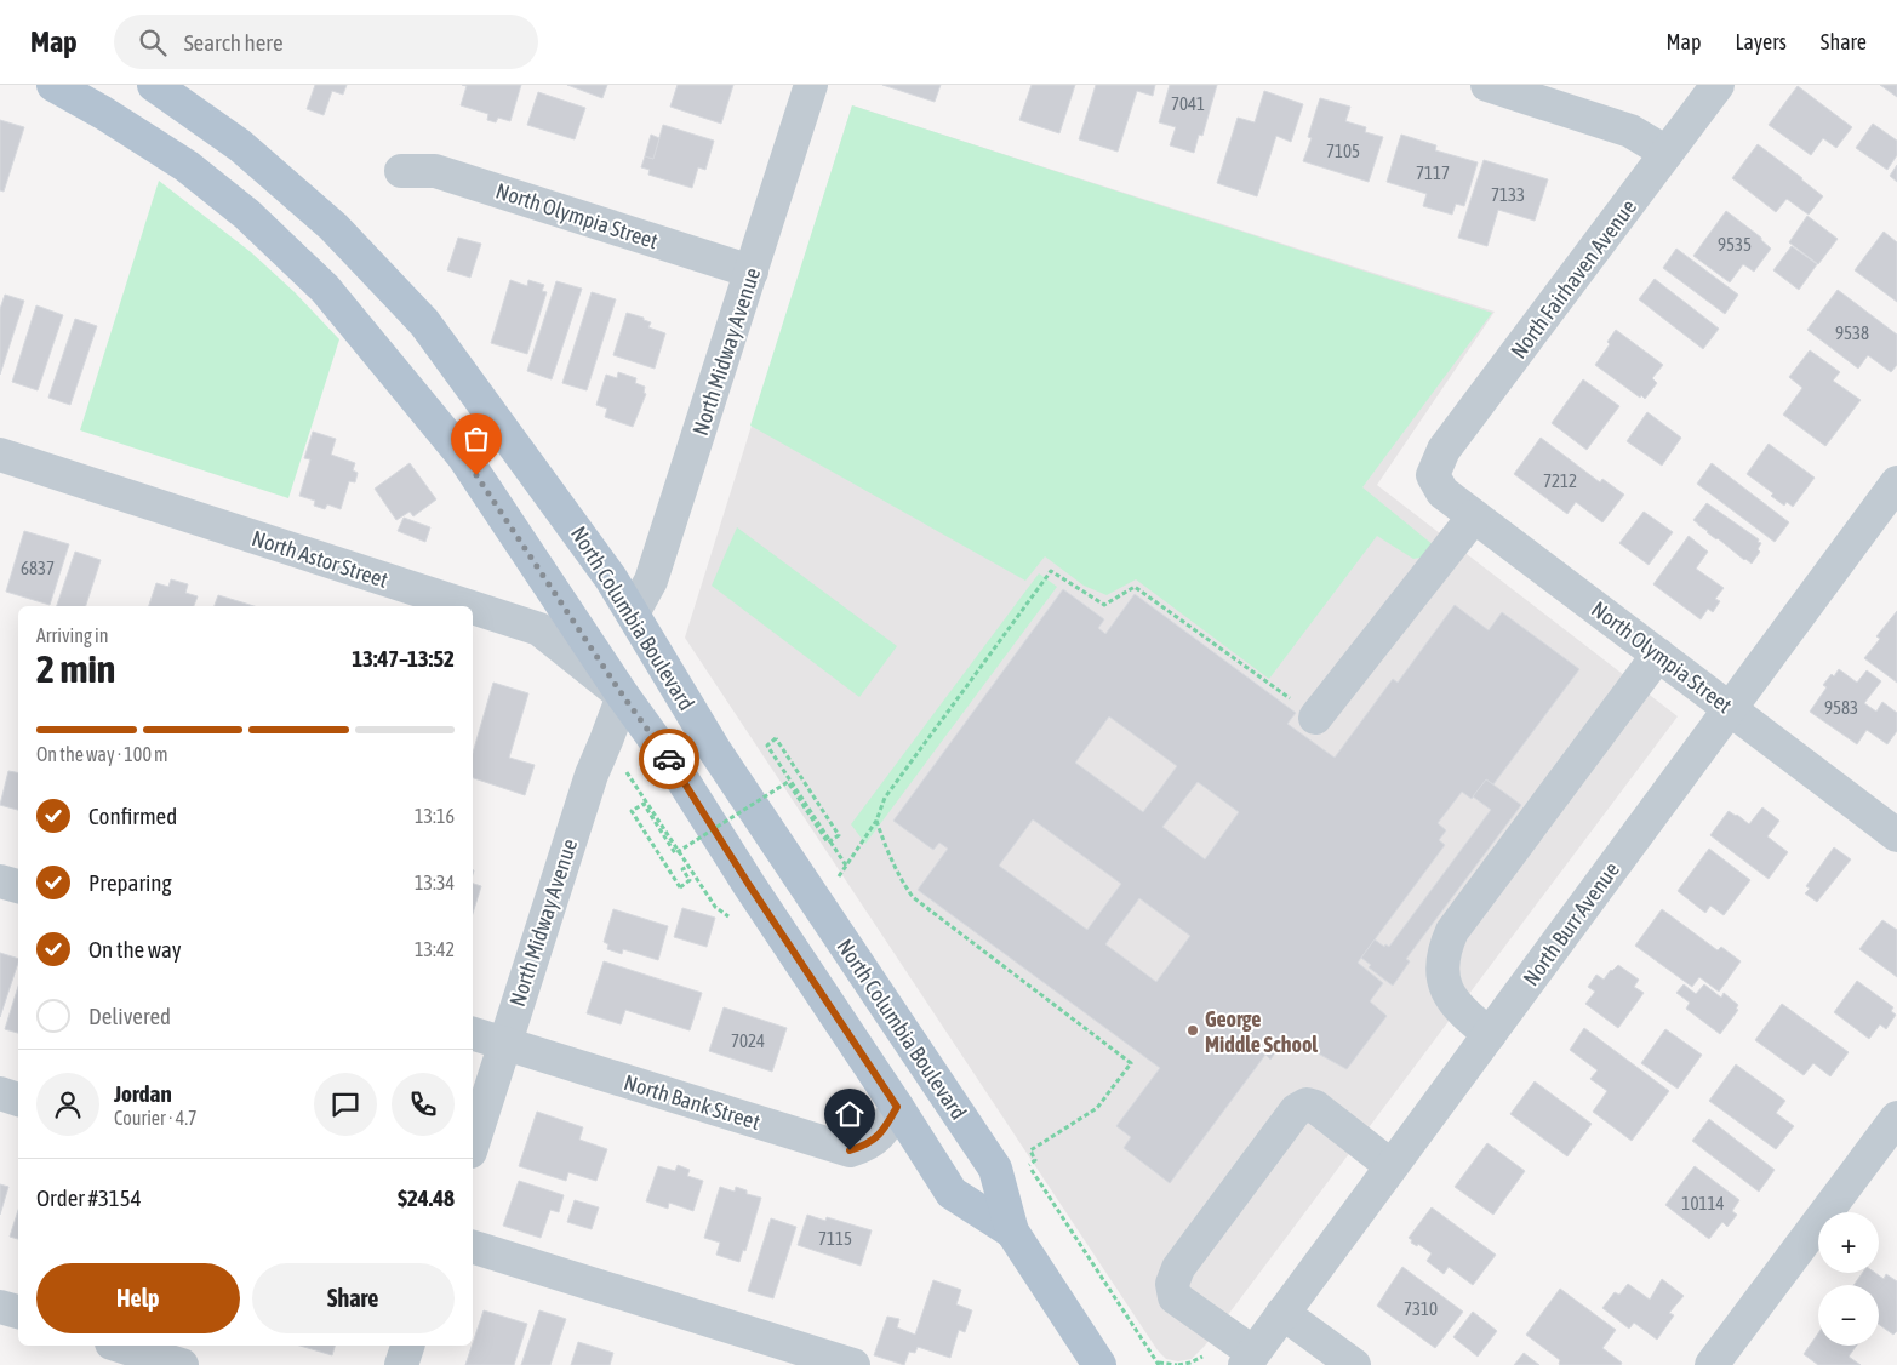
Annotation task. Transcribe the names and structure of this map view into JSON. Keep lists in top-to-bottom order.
{
  "streets": {
    "main road": ["North Columbia Boulevard"],
    "street": [
      "North Olympia Street",
      "North Fairhaven Avenue",
      "North Midway Avenue",
      "North Astor Street",
      "North Burr Avenue",
      "North Bank Street"
    ]
  },
  "crossings": [
    ["North Olympia Street", "North Fairhaven Avenue"],
    ["North Olympia Street", "North Midway Avenue"],
    ["North Olympia Street", "North Burr Avenue"],
    ["North Midway Avenue", "North Astor Street"],
    ["North Midway Avenue", "North Columbia Boulevard"],
    ["North Midway Avenue", "North Bank Street"],
    ["North Astor Street", "North Columbia Boulevard"],
    ["North Columbia Boulevard", "North Bank Street"]
  ],
  "places": ["George Middle School"],
  "house_numbers": [
    "7041",
    "7105",
    "7117",
    "7133",
    "9535",
    "9538",
    "7212",
    "6837",
    "9583",
    "7024",
    "10114",
    "7115",
    "7310"
  ],
  "page": {
    "header": "Map",
    "search": "Search here",
    "nav": ["Map", "Layers", "Share"],
    "heading": ["2 min", "Arriving in", "13:47–13:52"],
    "panel": [
      "Jordan",
      "Courier · 4.7",
      "Order #3154",
      "$24.48"
    ],
    "bar": "On the way · 100 m",
    "list": [
      ["Confirmed", "13:16"],
      ["Preparing", "13:34"],
      ["On the way", "13:42"],
      "Delivered"
    ],
    "map_buttons": ["+", "−"],
    "buttons": ["Help", "Share"]
  }
}
